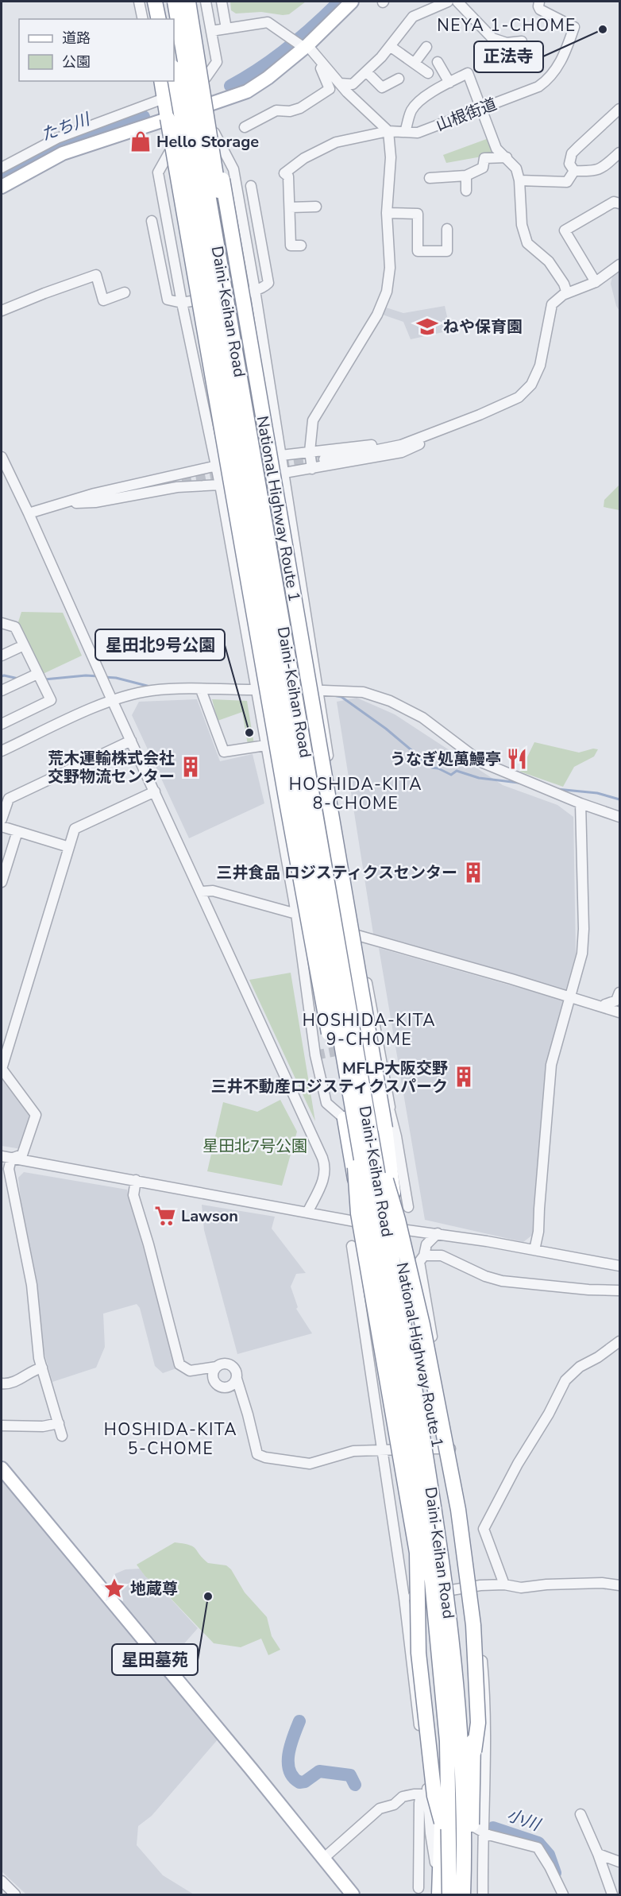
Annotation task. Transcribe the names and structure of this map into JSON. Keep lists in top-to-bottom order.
{
  "streets": {
    "highway": ["Daini-Keihan Road", "National Highway Route 1"],
    "street": ["山根街道"]
  },
  "districts": [
    "NEYA 1-CHOME",
    "HOSHIDA-KITA 8-CHOME",
    "HOSHIDA-KITA 9-CHOME",
    "HOSHIDA-KITA 5-CHOME"
  ],
  "water": ["たち川", "小川"],
  "parks": ["星田北7号公園"],
  "places": {
    "other": ["正法寺", "星田北9号公園", "星田墓苑"],
    "shop": ["Hello Storage"],
    "school or university": ["ねや保育園"],
    "restaurant": ["うなぎ処萬鰻亭"],
    "building": ["荒木運輸株式会社 交野物流センター", "三井食品 ロジスティクスセンター", "MFLP大阪交野 三井不動産ロジスティクスパーク"],
    "supermarket": ["Lawson"],
    "place": ["地蔵尊"]
  },
  "legend": ["道路", "公園"]
}
